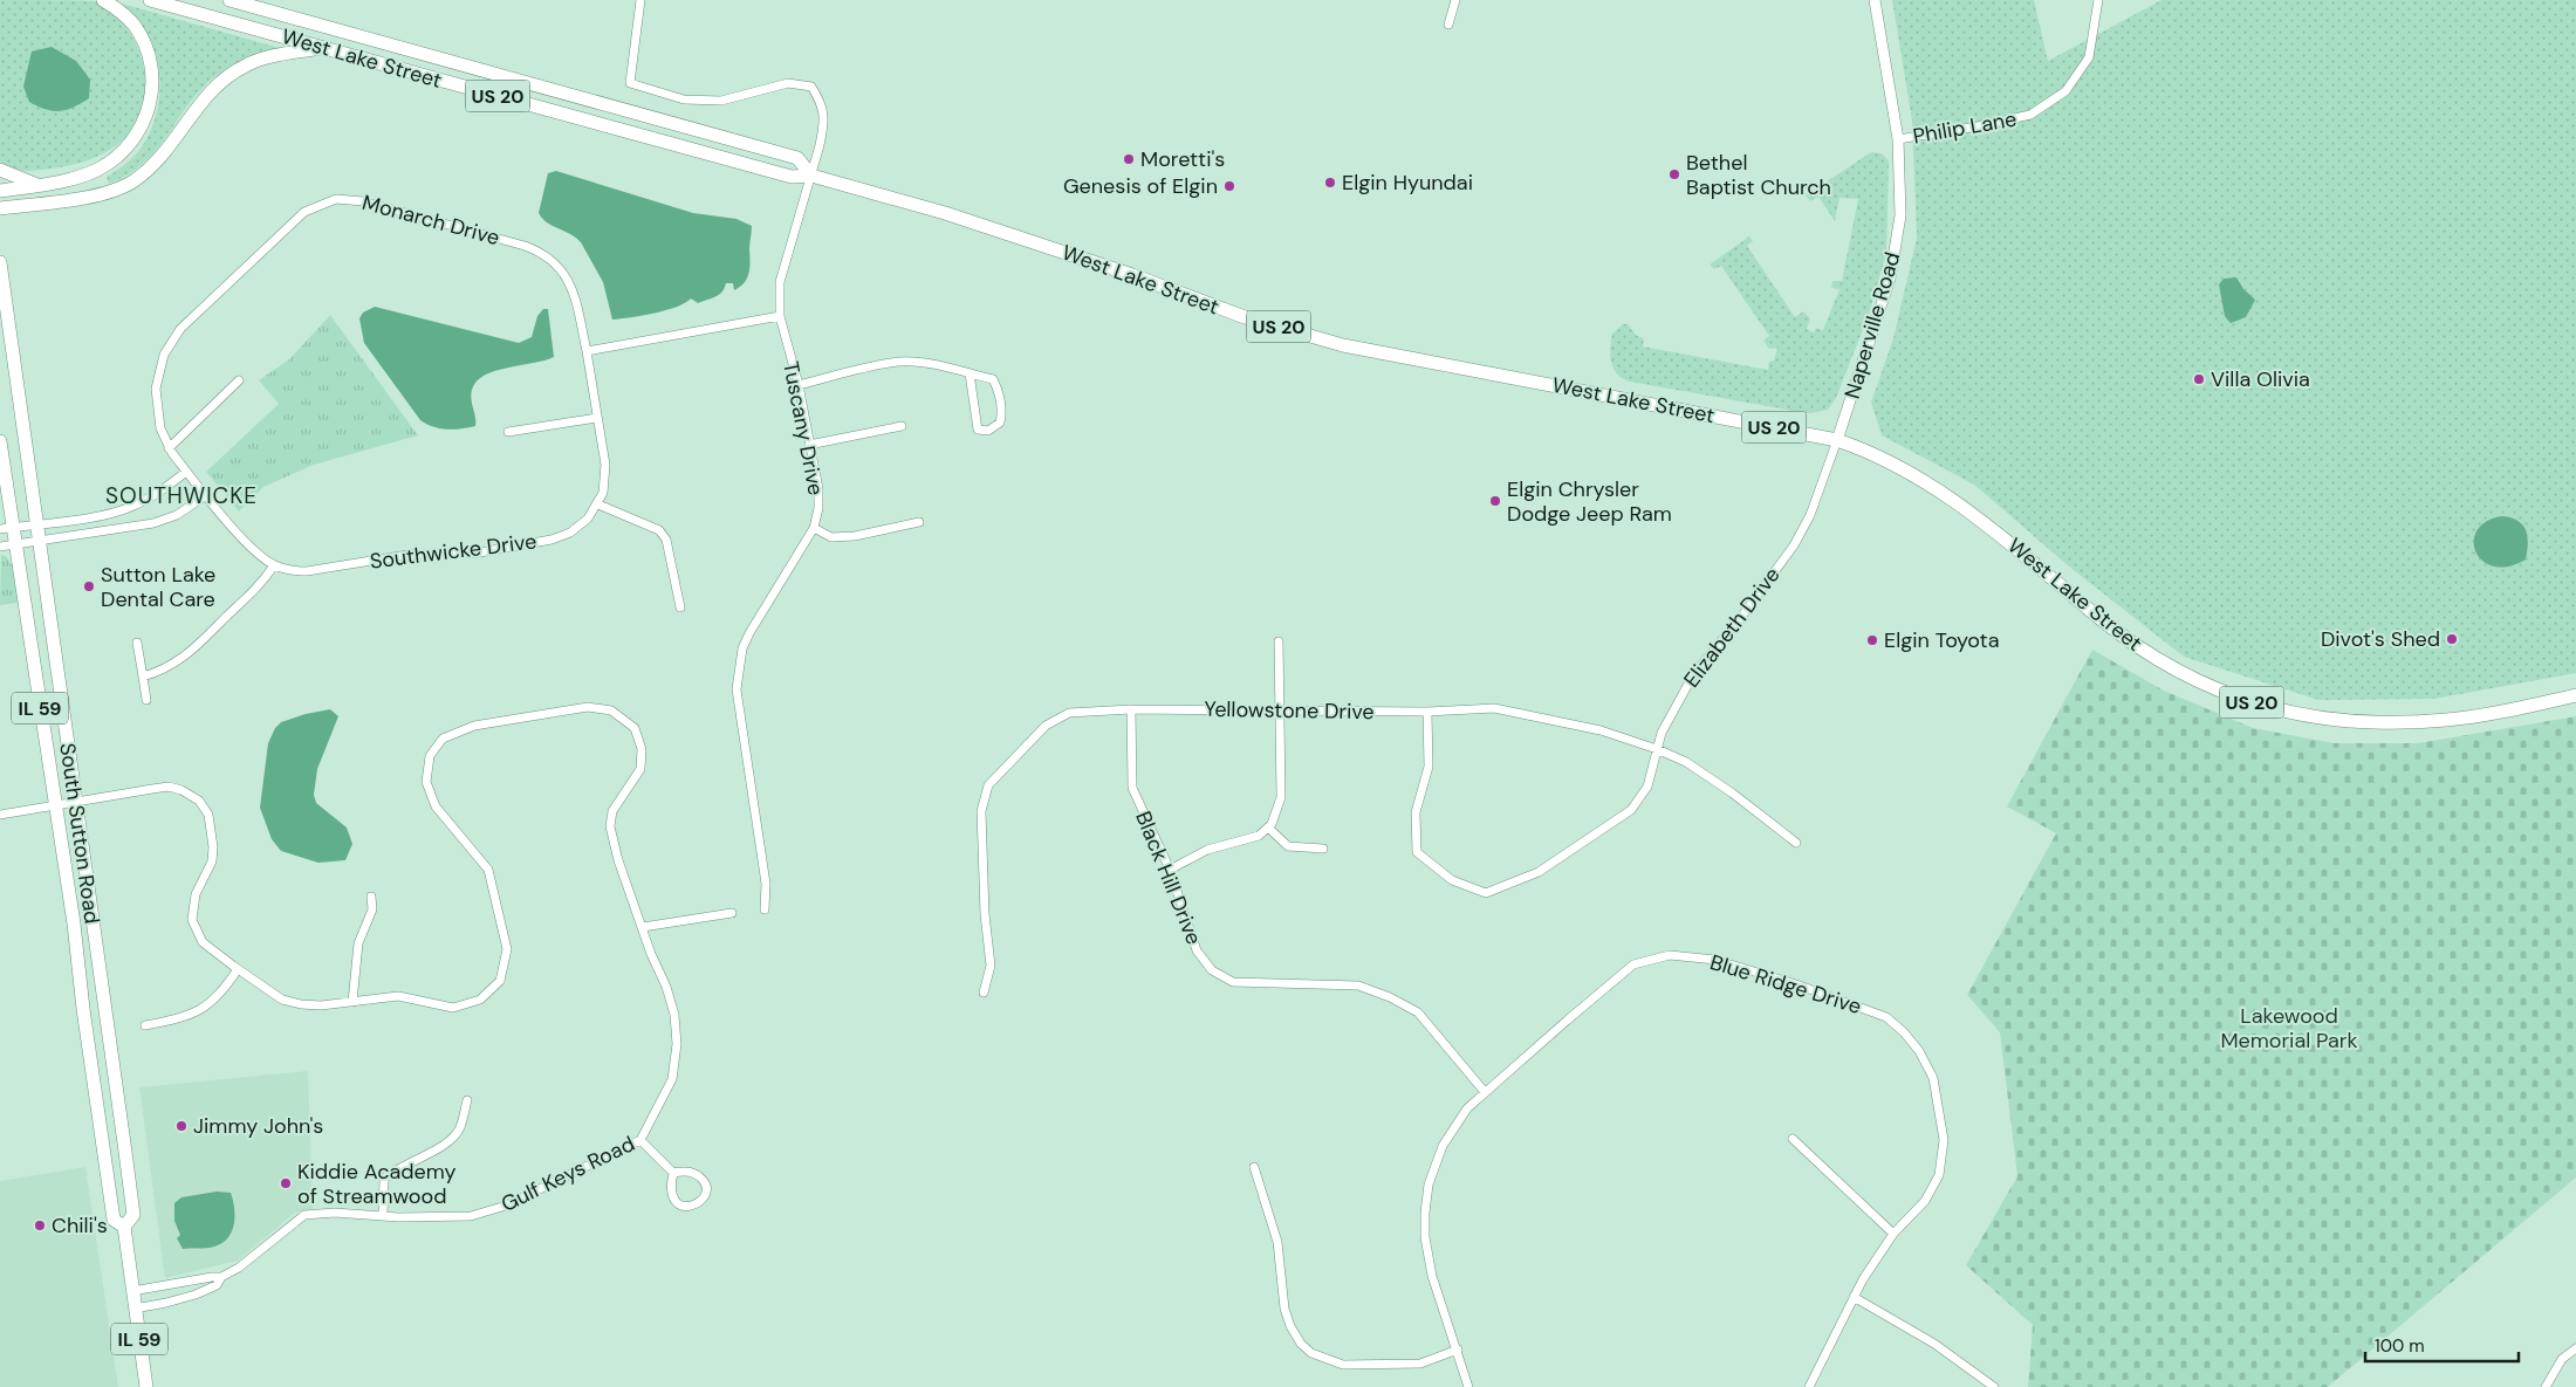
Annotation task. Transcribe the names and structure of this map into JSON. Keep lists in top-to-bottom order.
{
  "streets": {
    "main road": [
      "West Lake Street",
      "US 20",
      "IL 59",
      "South Sutton Road"
    ],
    "street": [
      "Philip Lane",
      "Monarch Drive",
      "Naperville Road",
      "Tuscany Drive",
      "Southwicke Drive",
      "Elizabeth Drive",
      "Yellowstone Drive",
      "Black Hill Drive",
      "Blue Ridge Drive",
      "Gulf Keys Road"
    ]
  },
  "crossings": [
    ["West Lake Street", "Naperville Road"],
    ["West Lake Street", "Tuscany Drive"],
    ["West Lake Street", "Elizabeth Drive"],
    ["Philip Lane", "Naperville Road"],
    ["Monarch Drive", "Southwicke Drive"],
    ["Naperville Road", "Elizabeth Drive"],
    ["Elizabeth Drive", "Yellowstone Drive"],
    ["Yellowstone Drive", "Black Hill Drive"],
    ["South Sutton Road", "Gulf Keys Road"],
    ["Black Hill Drive", "Blue Ridge Drive"]
  ],
  "districts": ["SOUTHWICKE"],
  "parks": ["Lakewood Memorial Park"],
  "places": [
    "Moretti's",
    "Bethel Baptist Church",
    "Elgin Hyundai",
    "Genesis of Elgin",
    "Villa Olivia",
    "Elgin Chrysler Dodge Jeep Ram",
    "Sutton Lake Dental Care",
    "Divot's Shed",
    "Elgin Toyota",
    "Jimmy John's",
    "Kiddie Academy of Streamwood",
    "Chili's"
  ],
  "scale_bar": "100 m"
}
